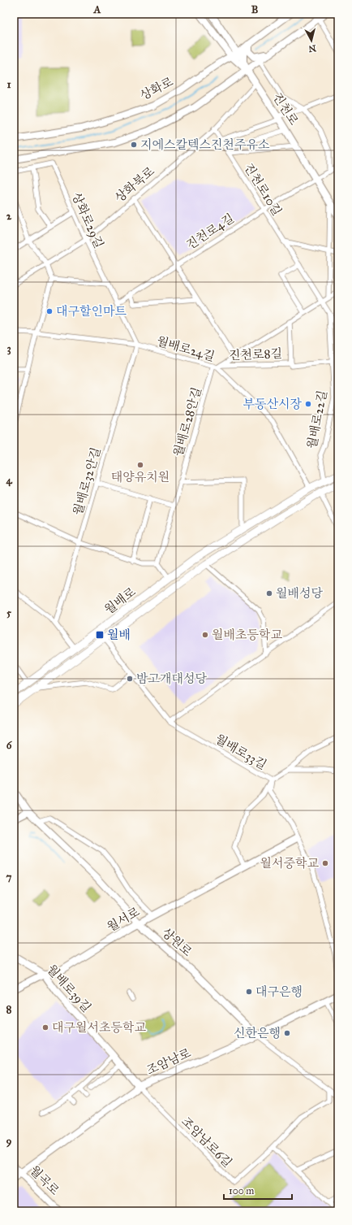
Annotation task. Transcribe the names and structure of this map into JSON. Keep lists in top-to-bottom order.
{
  "streets": {
    "main road": [
      "상화로",
      "진천로",
      "월배로",
      "월서로",
      "상원로",
      "월배로39길",
      "조암남로",
      "월곡로"
    ],
    "street": [
      "상화북로",
      "진천로10길",
      "상화로29길",
      "진천로4길",
      "월배로24길",
      "진천로8길",
      "월배로22길",
      "월배로28안길",
      "월배로32안길",
      "월배로33길",
      "조암남로6길"
    ]
  },
  "crossings": [
    ["진천로", "상화북로"],
    ["진천로", "진천로4길"],
    ["상화북로", "진천로10길"],
    ["상화북로", "상화로29길"],
    ["진천로10길", "진천로4길"],
    ["진천로10길", "진천로8길"],
    ["진천로10길", "월배로22길"],
    ["상화로29길", "진천로4길"],
    ["상화로29길", "월배로24길"],
    ["상화로29길", "월배로32안길"],
    ["월배로24길", "진천로8길"],
    ["월배로24길", "월배로28안길"],
    ["월배로24길", "월배로32안길"],
    ["월배로24길", "월배로"],
    ["진천로8길", "월배로28안길"],
    ["월배로22길", "월배로"],
    ["월배로33길", "월서로"],
    ["월서로", "상원로"],
    ["월서로", "월배로39길"],
    ["상원로", "조암남로"],
    ["상원로", "조암남로6길"],
    ["월배로39길", "조암남로"],
    ["월배로39길", "조암남로6길"],
    ["조암남로", "조암남로6길"],
    ["조암남로", "월곡로"]
  ],
  "places": {
    "other": [
      "지에스칼텍스진천주유소",
      "대구할인마트",
      "부동산시장",
      "태양유치원",
      "월배성당",
      "월배초등학교",
      "밤고개대성당",
      "월서중학교",
      "대구은행",
      "대구월서초등학교",
      "신한은행"
    ],
    "transit": ["월배"]
  },
  "scale_bar": "100 m",
  "north": "bottom",
  "grid": {
    "columns": ["A", "B"],
    "rows": [
      "1",
      "2",
      "3",
      "4",
      "5",
      "6",
      "7",
      "8",
      "9"
    ]
  }
}
